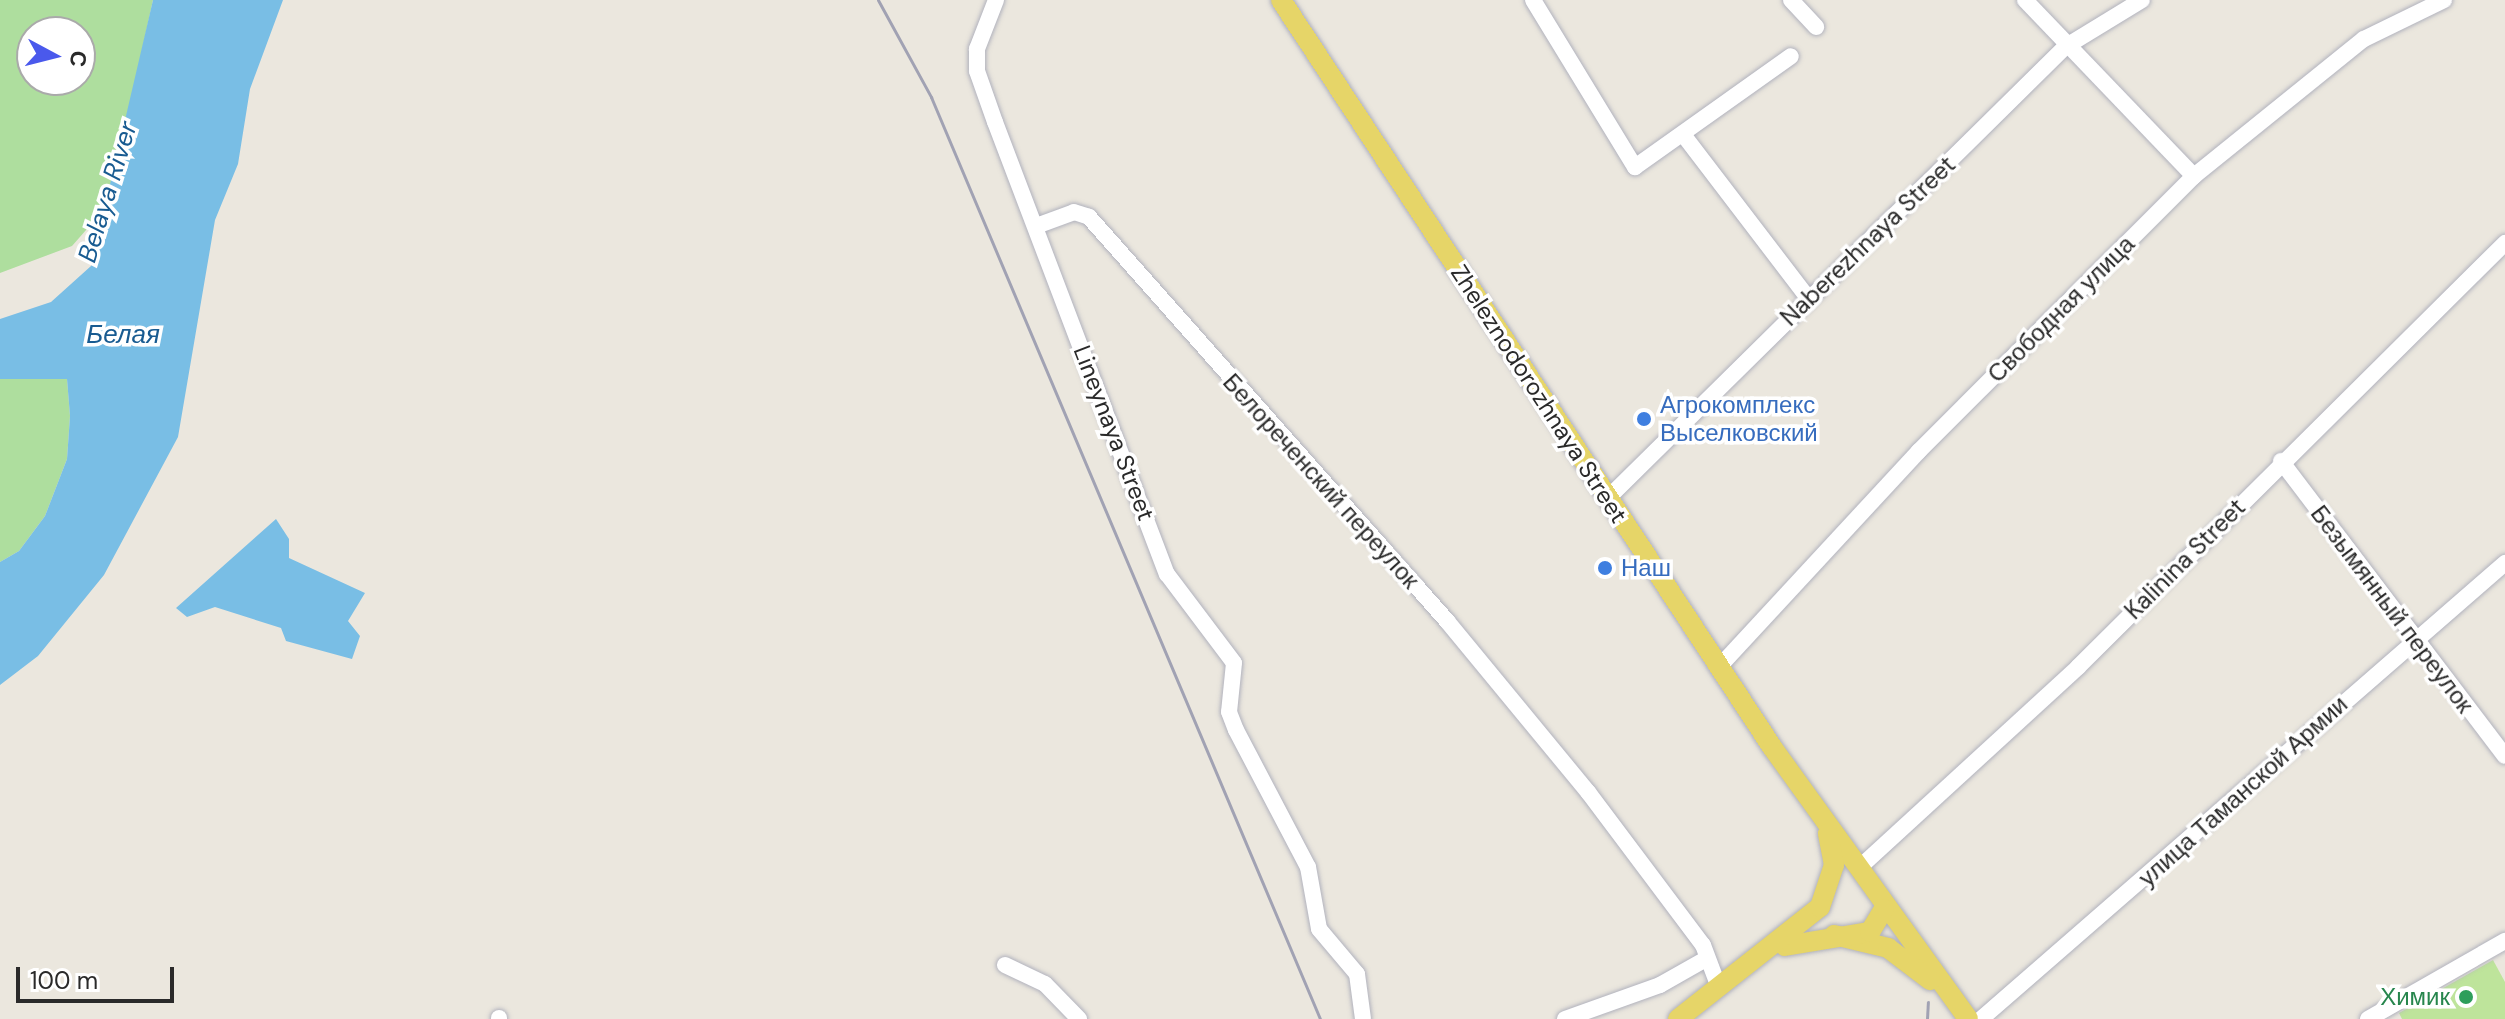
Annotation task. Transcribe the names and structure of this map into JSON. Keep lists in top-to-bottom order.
{
  "streets": {
    "main road": ["Zheleznodorozhnaya Street"],
    "street": [
      "Naberezhnaya Street",
      "Свободная улица",
      "Lineynaya Street",
      "Белореченский переулок",
      "Kalinina Street",
      "Безымянный переулок",
      "улица Таманской Армии"
    ]
  },
  "crossings": [
    ["Naberezhnaya Street", "Zheleznodorozhnaya Street"],
    ["Свободная улица", "Zheleznodorozhnaya Street"],
    ["Zheleznodorozhnaya Street", "Kalinina Street"],
    ["Lineynaya Street", "Белореченский переулок"],
    ["Kalinina Street", "Безымянный переулок"],
    ["Безымянный переулок", "улица Таманской Армии"]
  ],
  "water": ["Belaya River", "Белая"],
  "places": ["Агрокомплекс Выселковский", "Наш", "Химик"],
  "scale_bar": "100 m",
  "north": "right"
}
